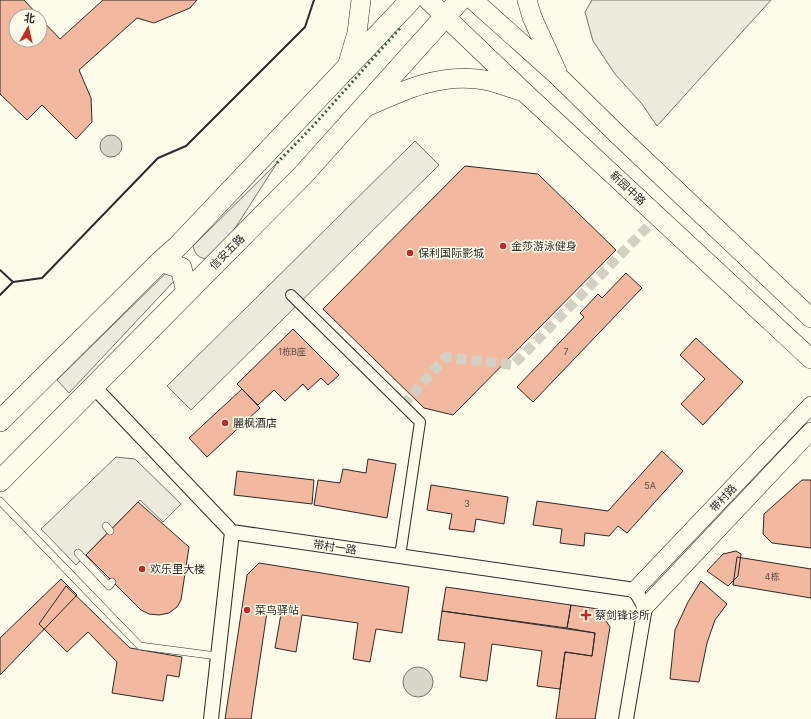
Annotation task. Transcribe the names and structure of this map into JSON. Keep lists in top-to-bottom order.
{
  "streets": {
    "main road": ["新园中路", "信安五路"],
    "street": ["带村路", "带村一路"]
  },
  "crossings": [
    ["新园中路", "信安五路"],
    ["带村路", "带村一路"]
  ],
  "places": {
    "other": [
      "金莎游泳健身",
      "保利国际影城",
      "麗枫酒店",
      "欢乐里大楼",
      "菜鸟驿站"
    ],
    "health": ["蔡剑锋诊所"]
  },
  "house_numbers": [
    "1栋B座",
    "7",
    "5A",
    "3",
    "4栋"
  ],
  "north": "top"
}
